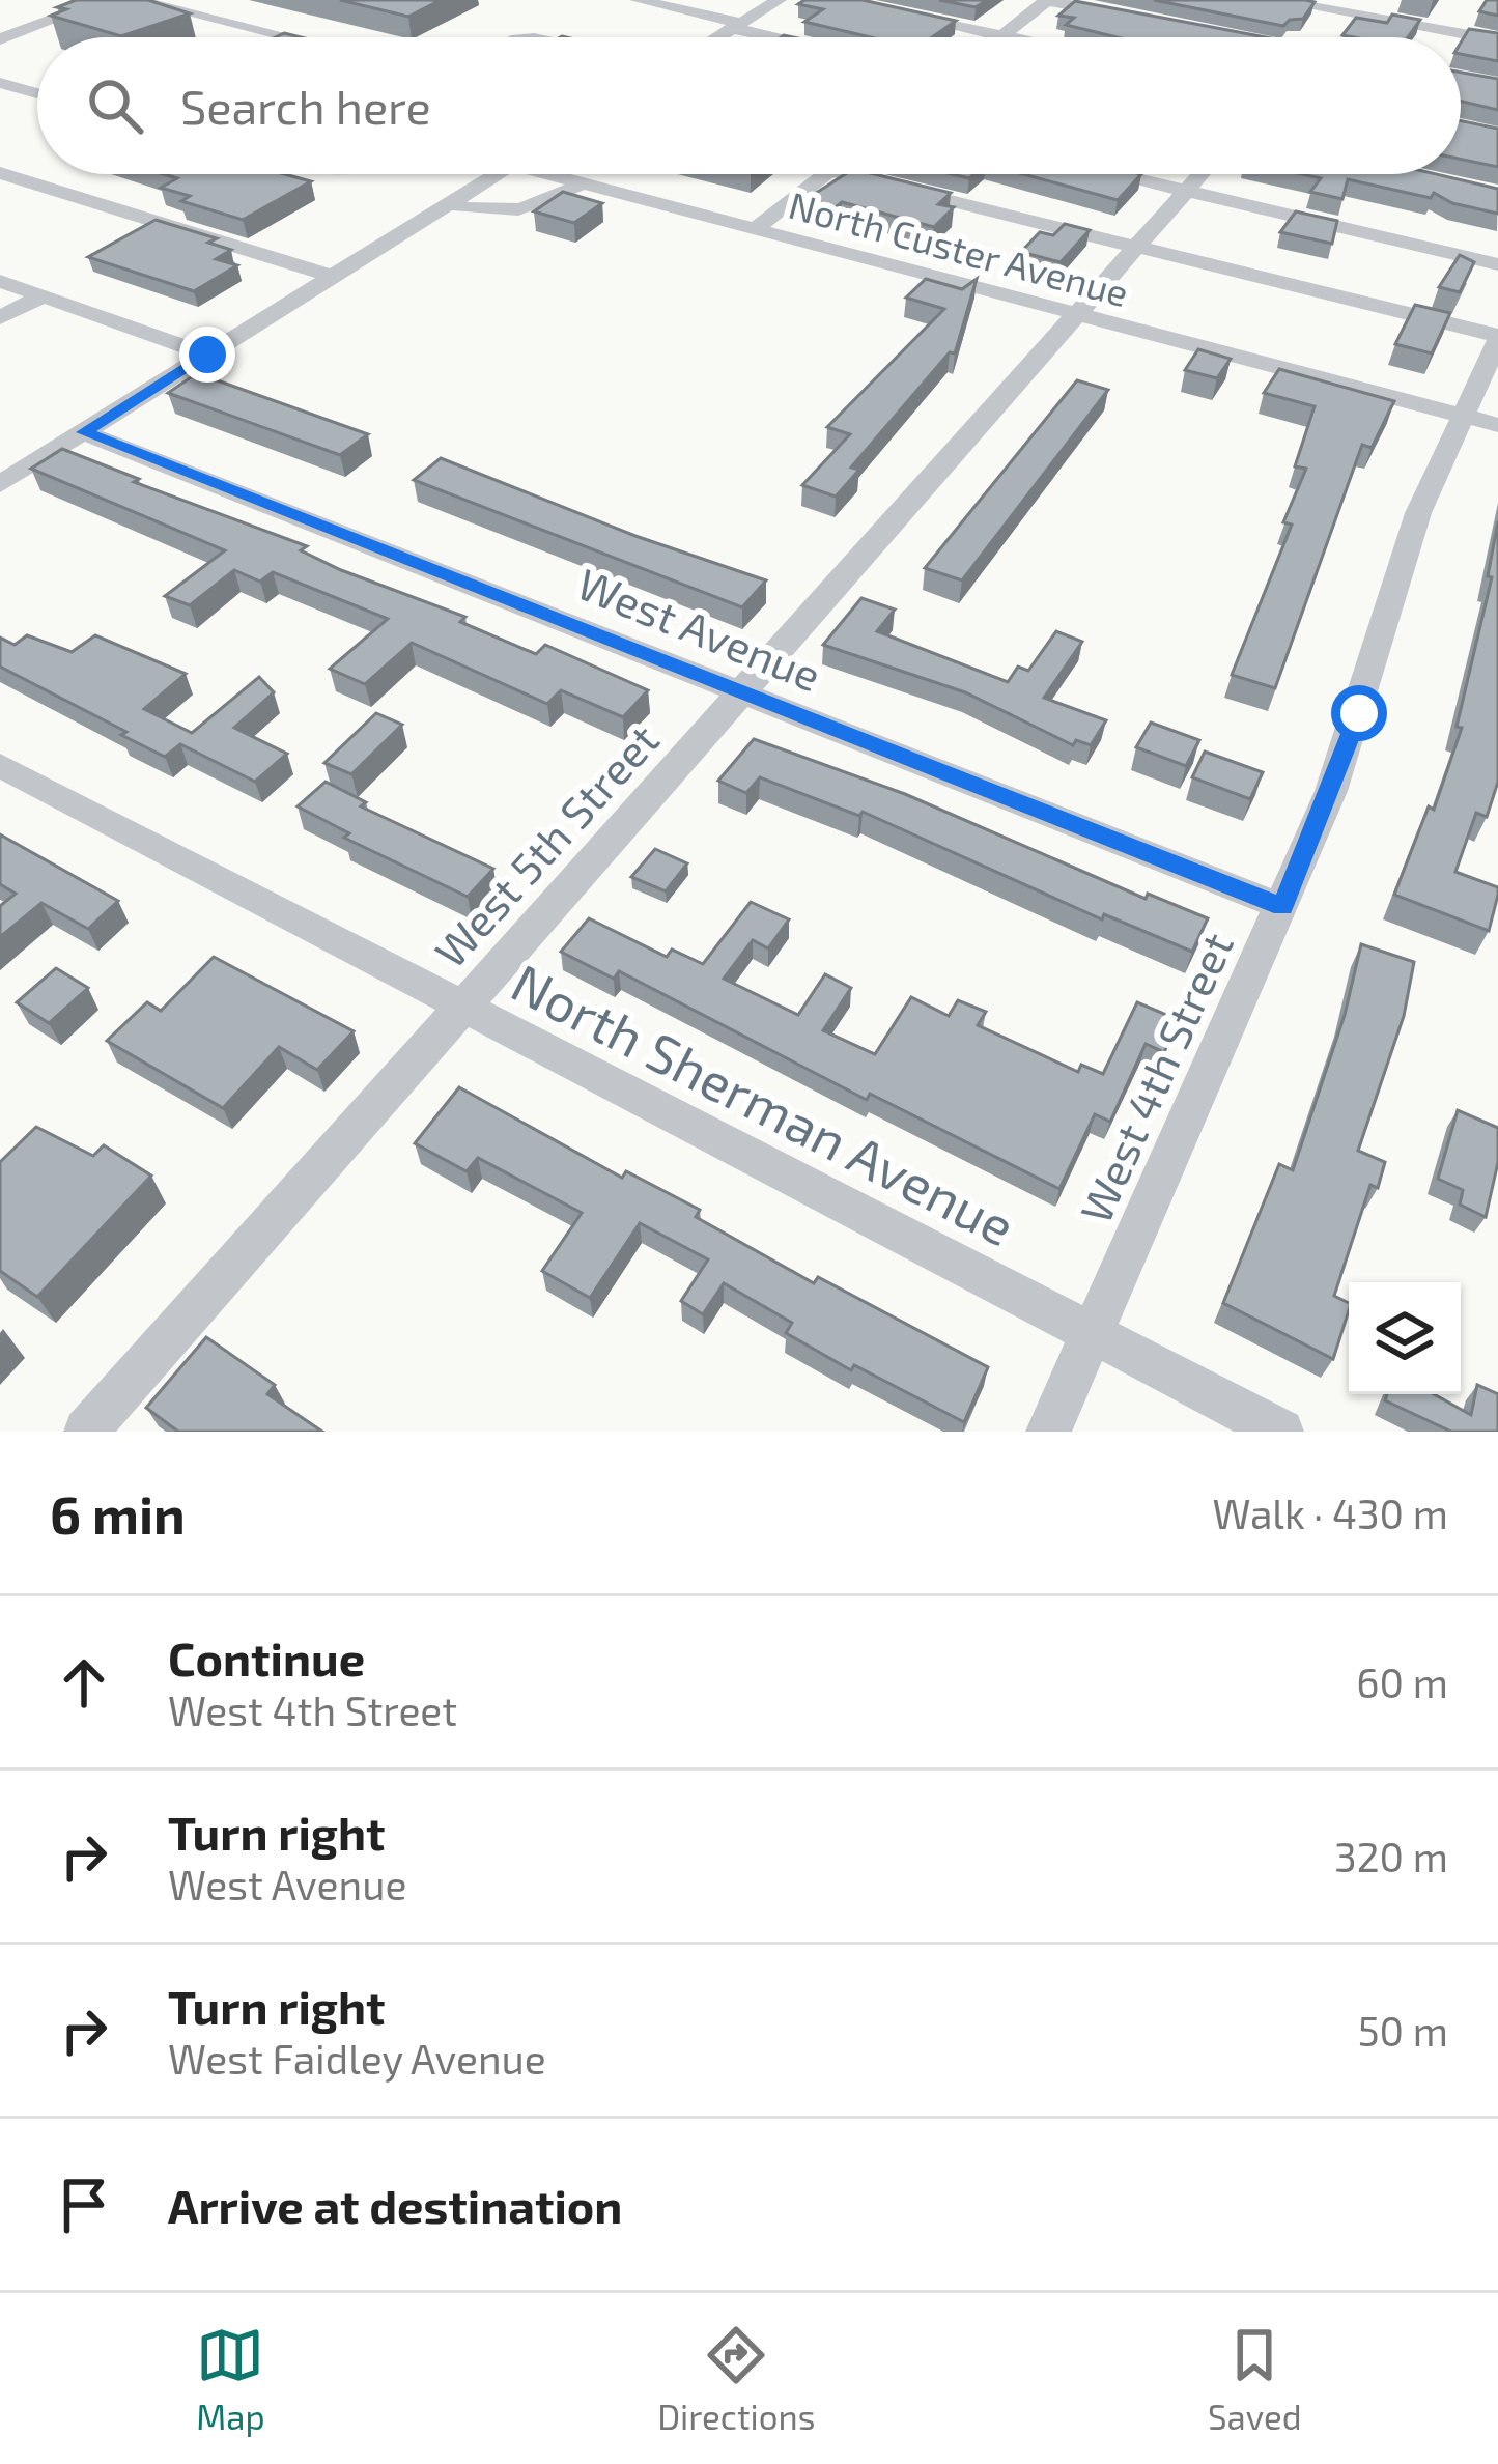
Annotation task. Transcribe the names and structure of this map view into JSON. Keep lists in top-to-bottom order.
{
  "streets": {
    "street": [
      "North Custer Avenue",
      "West Avenue",
      "West 5th Street",
      "West 4th Street",
      "North Sherman Avenue"
    ]
  },
  "crossings": [
    ["North Custer Avenue", "West 5th Street"],
    ["North Custer Avenue", "West 4th Street"],
    ["West Avenue", "West 5th Street"],
    ["West Avenue", "West 4th Street"],
    ["West 5th Street", "North Sherman Avenue"],
    ["West 4th Street", "North Sherman Avenue"]
  ],
  "page": {
    "search": "Search here",
    "heading": ["6 min", "Walk · 430 m"],
    "list": [
      ["Continue", "West 4th Street", "60 m"],
      ["Turn right", "West Avenue", "320 m"],
      ["Turn right", "West Faidley Avenue", "50 m"],
      "Arrive at destination"
    ],
    "nav": ["Map", "Directions", "Saved"]
  }
}
